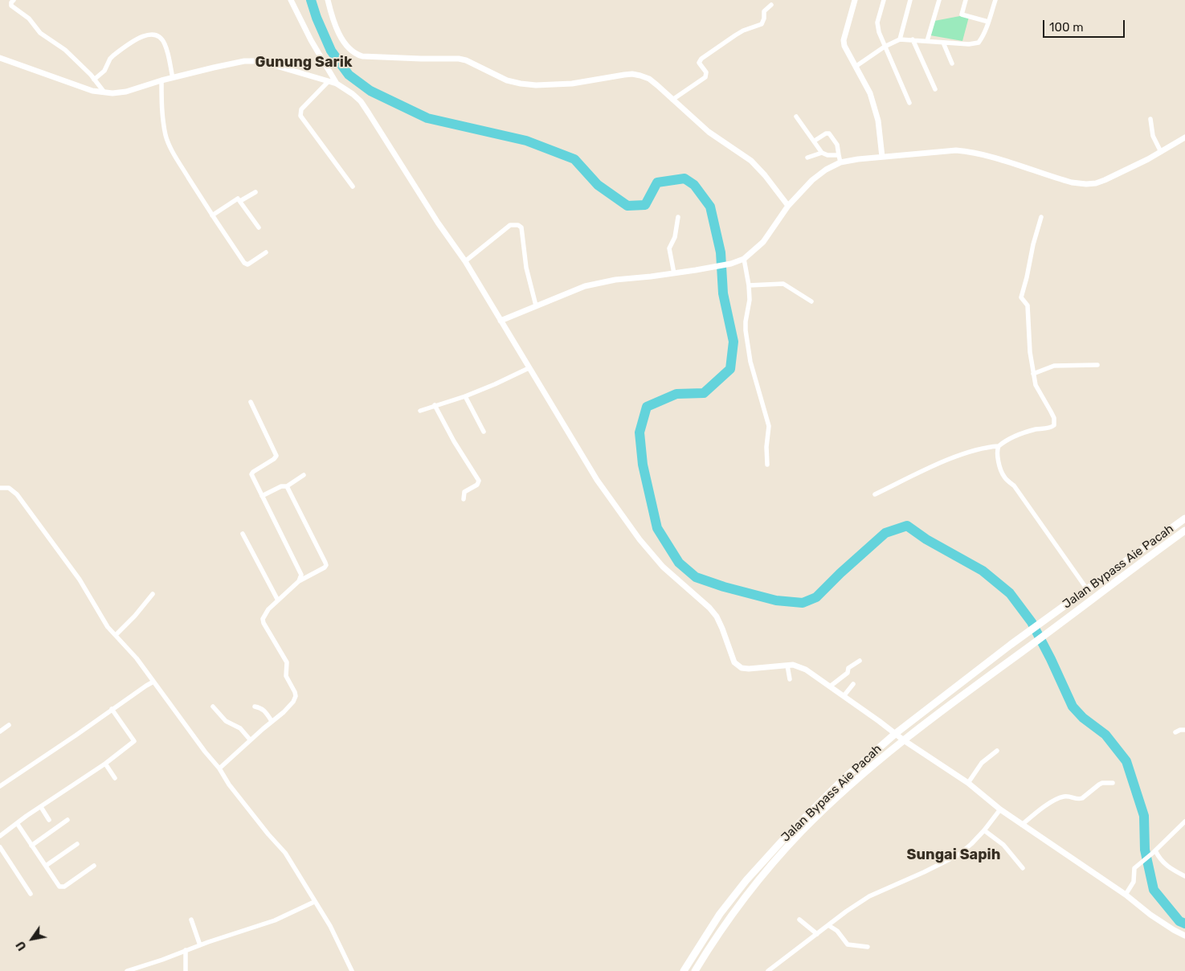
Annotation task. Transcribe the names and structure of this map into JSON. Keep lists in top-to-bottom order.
{
  "streets": {
    "highway": ["Jalan Bypass Aie Pacah"]
  },
  "districts": ["Gunung Sarik", "Sungai Sapih"],
  "scale_bar": "100 m",
  "north": "bottom left"
}
